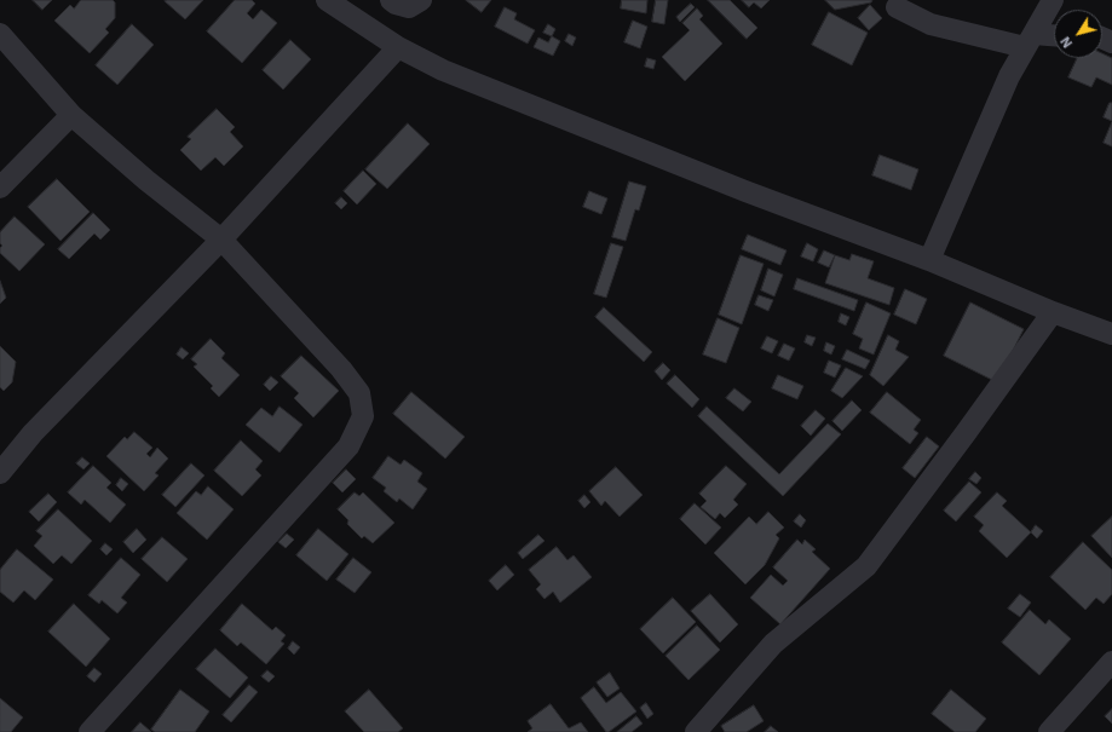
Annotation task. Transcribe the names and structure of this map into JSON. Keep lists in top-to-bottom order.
{
  "north": "bottom left"
}
